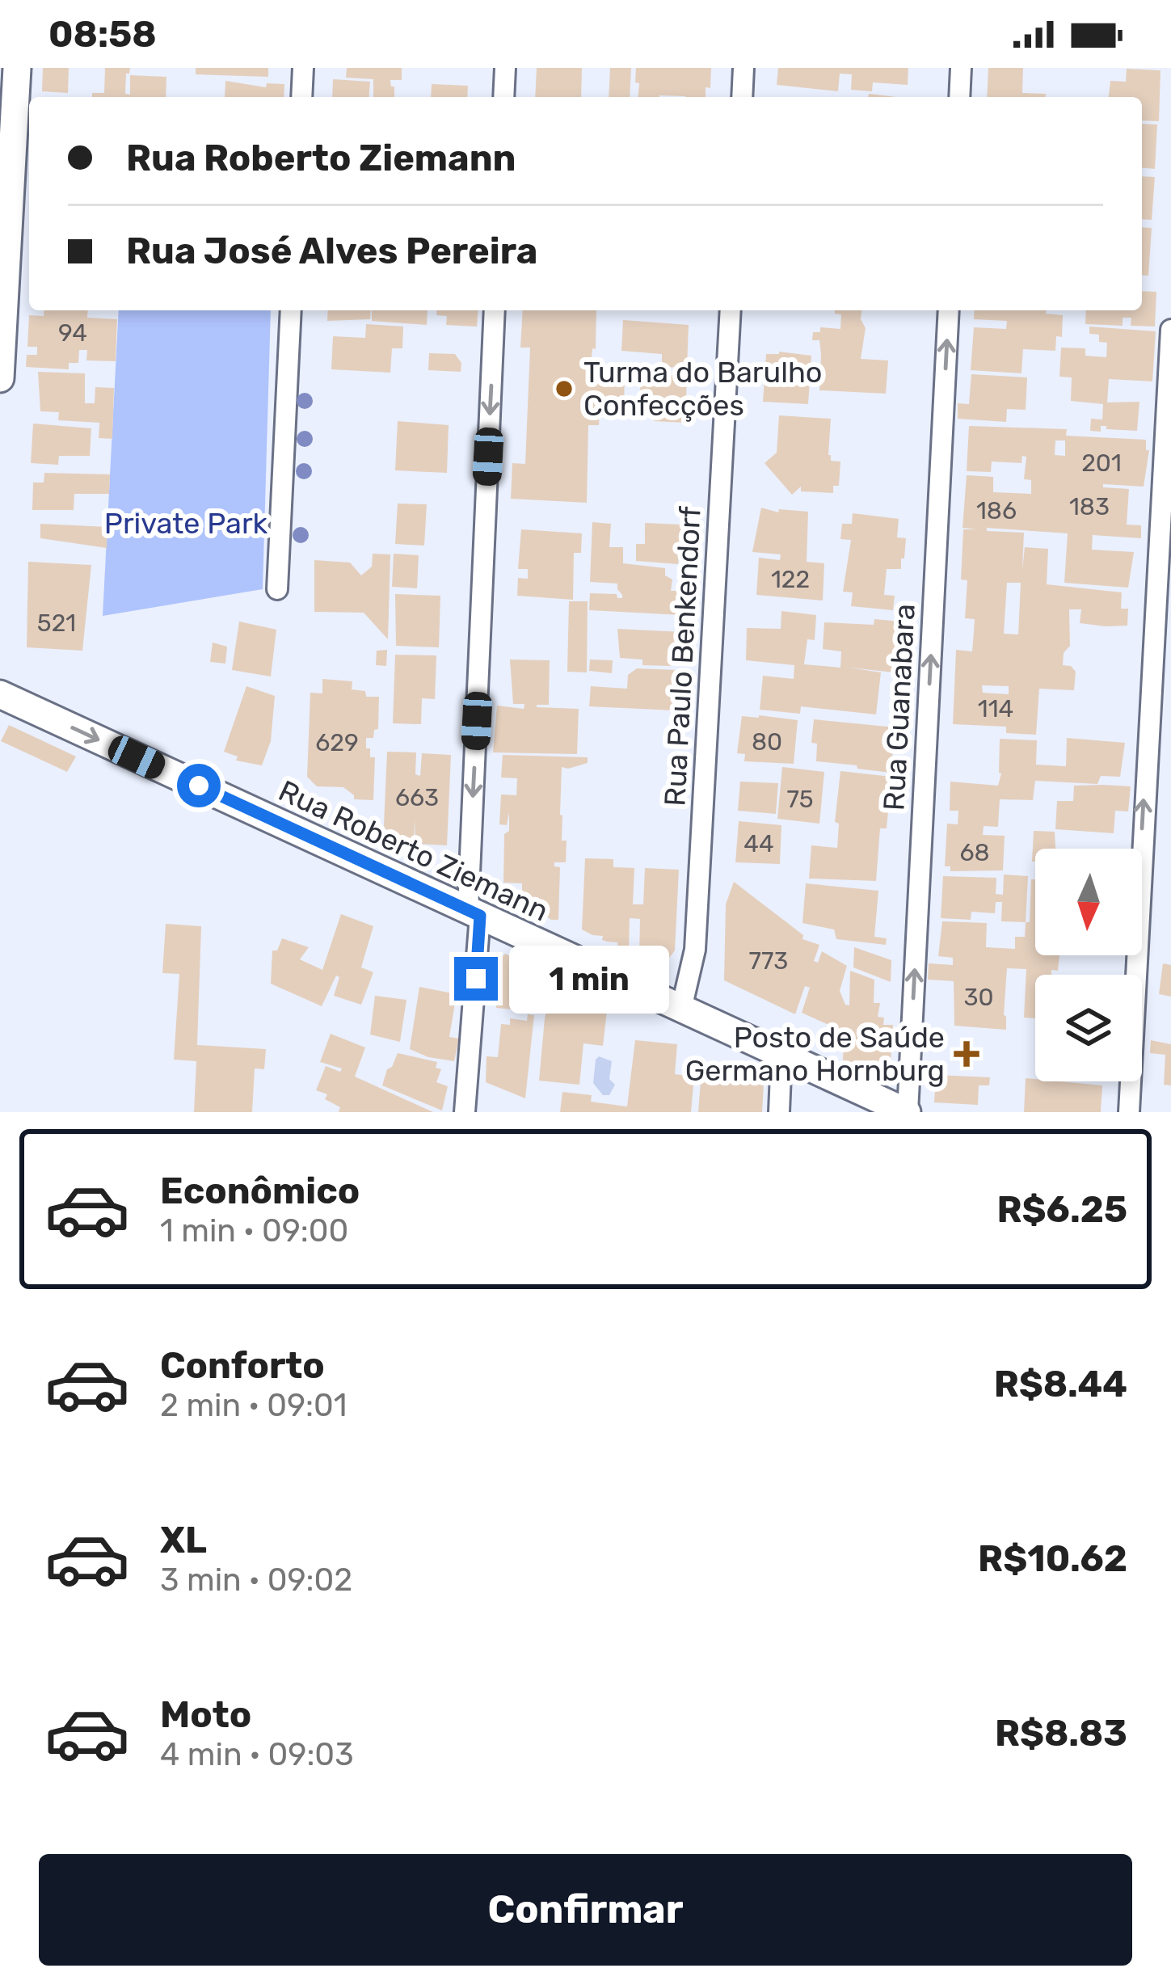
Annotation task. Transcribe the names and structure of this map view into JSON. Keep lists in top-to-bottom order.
{
  "streets": {
    "main road": ["Rua Roberto Ziemann"],
    "street": ["Rua Paulo Benkendorf", "Rua Guanabara"]
  },
  "crossings": [
    ["Rua Paulo Benkendorf", "Rua Roberto Ziemann"],
    ["Rua Guanabara", "Rua Roberto Ziemann"]
  ],
  "one_way": ["Rua Guanabara", "Rua Roberto Ziemann"],
  "parks": ["Private Park"],
  "places": {
    "other": ["Turma do Barulho Confecções"],
    "health": ["Posto de Saúde Germano Hornburg"]
  },
  "house_numbers": [
    "94",
    "201",
    "183",
    "186",
    "122",
    "521",
    "114",
    "80",
    "629",
    "663",
    "75",
    "44",
    "68",
    "773",
    "30"
  ],
  "north": "bottom",
  "page": {
    "status": "08:58",
    "banner": ["Rua Roberto Ziemann", "Rua José Alves Pereira"],
    "bubble": "1 min",
    "list": [
      {
        "name": "Econômico",
        "note": "1 min · 09:00",
        "value": "R$6.25"
      },
      {
        "name": "Conforto",
        "note": "2 min · 09:01",
        "value": "R$8.44"
      },
      {
        "name": "XL",
        "note": "3 min · 09:02",
        "value": "R$10.62"
      },
      {
        "name": "Moto",
        "note": "4 min · 09:03",
        "value": "R$8.83"
      }
    ],
    "buttons": "Confirmar"
  }
}
